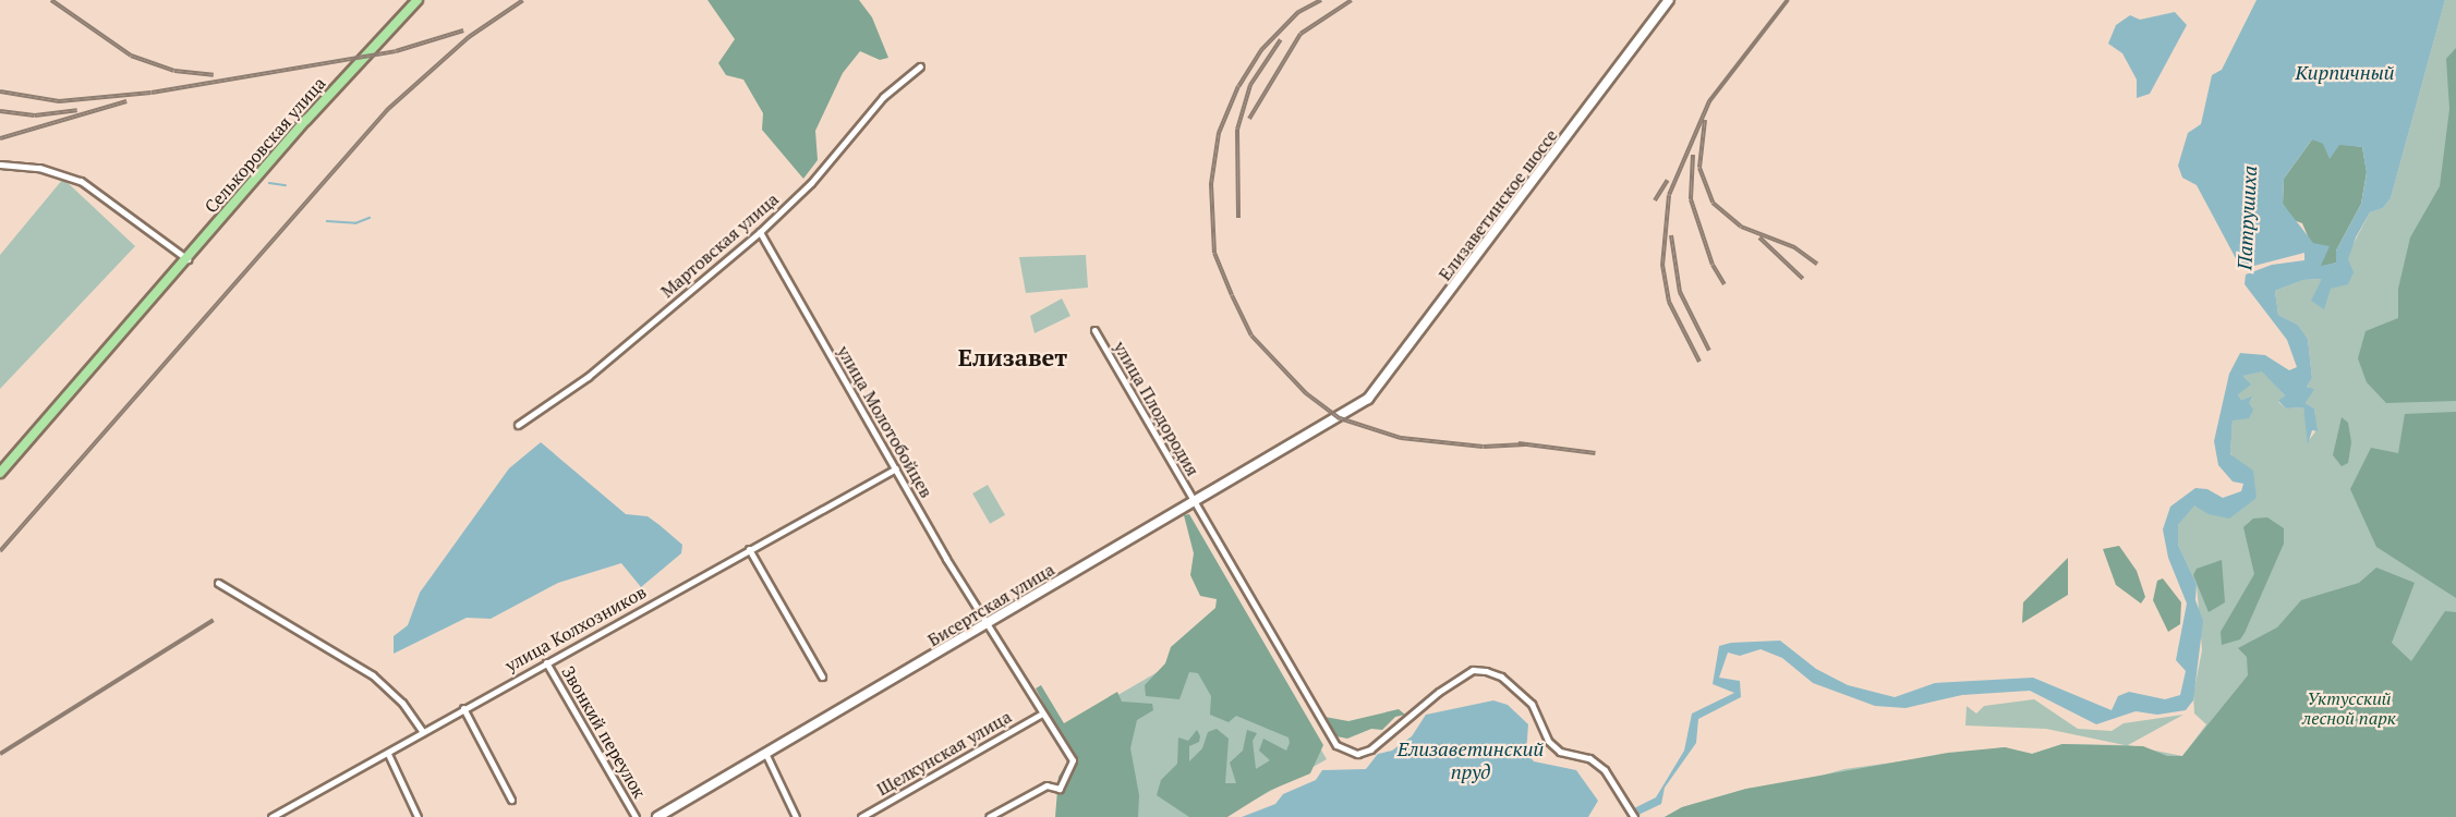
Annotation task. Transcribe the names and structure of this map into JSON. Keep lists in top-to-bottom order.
{
  "streets": {
    "main road": ["Селькоровская улица", "Елизаветинское шоссе", "Бисертская улица"],
    "street": [
      "Мартовская улица",
      "улица Плодородия",
      "улица Молотобойцев",
      "улица Колхозников",
      "Звонкий переулок",
      "Щелкунская улица"
    ]
  },
  "crossings": [
    ["Елизаветинское шоссе", "Бисертская улица"],
    ["Мартовская улица", "улица Молотобойцев"],
    ["улица Плодородия", "Бисертская улица"],
    ["улица Молотобойцев", "Бисертская улица"],
    ["улица Молотобойцев", "улица Колхозников"],
    ["улица Молотобойцев", "Щелкунская улица"],
    ["улица Колхозников", "Звонкий переулок"]
  ],
  "districts": ["Елизавет"],
  "water": ["Кирпичный", "Патрушиха", "Елизаветинский пруд"],
  "parks": ["Уктусский лесной парк"]
}
